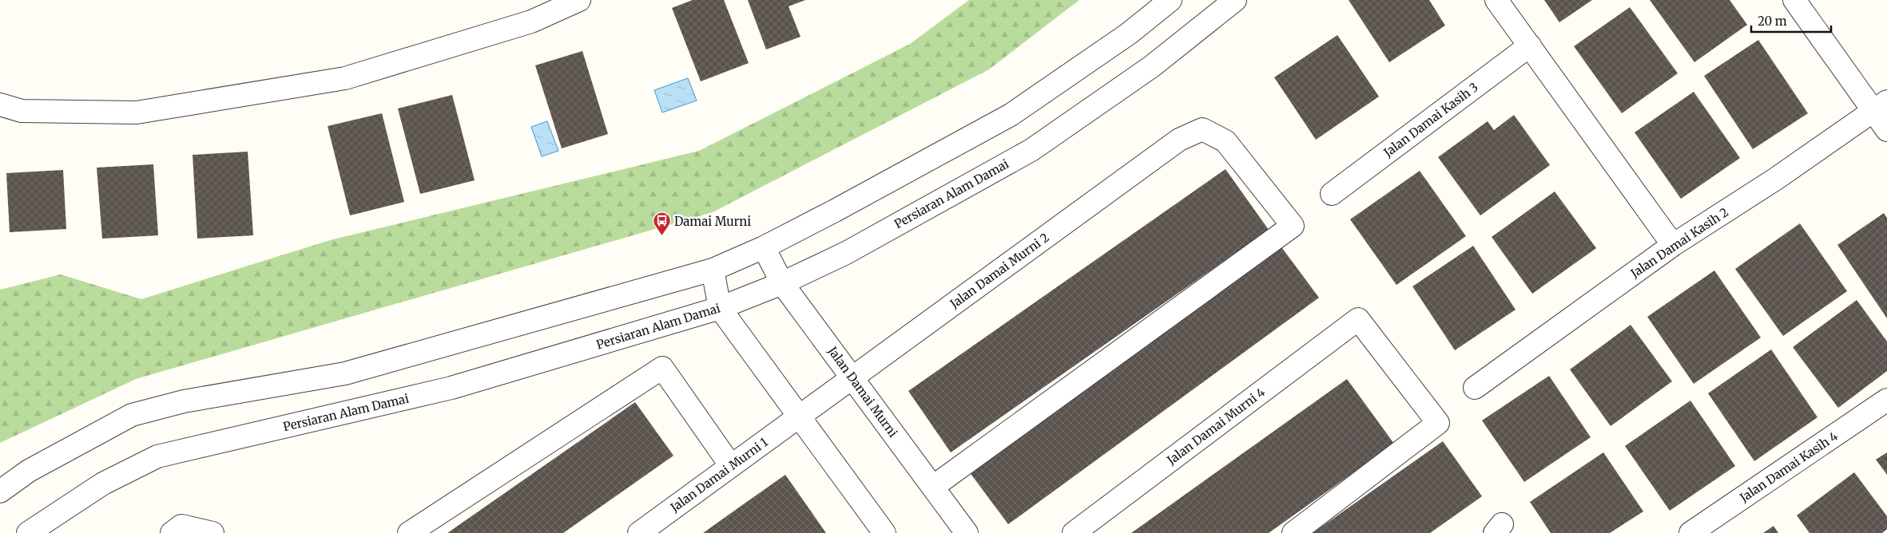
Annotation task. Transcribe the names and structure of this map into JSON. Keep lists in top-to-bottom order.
{
  "streets": {
    "street": [
      "Jalan Damai Kasih 3",
      "Persiaran Alam Damai",
      "Jalan Damai Kasih 2",
      "Jalan Damai Murni 2",
      "Jalan Damai Murni",
      "Jalan Damai Murni 4",
      "Jalan Damai Kasih 4",
      "Jalan Damai Murni 1"
    ]
  },
  "crossings": [
    ["Persiaran Alam Damai", "Jalan Damai Murni"],
    ["Jalan Damai Murni 2", "Jalan Damai Murni"],
    ["Jalan Damai Murni 2", "Jalan Damai Murni 1"]
  ],
  "places": {
    "bus stop": ["Damai Murni"]
  },
  "scale_bar": "20 m"
}
